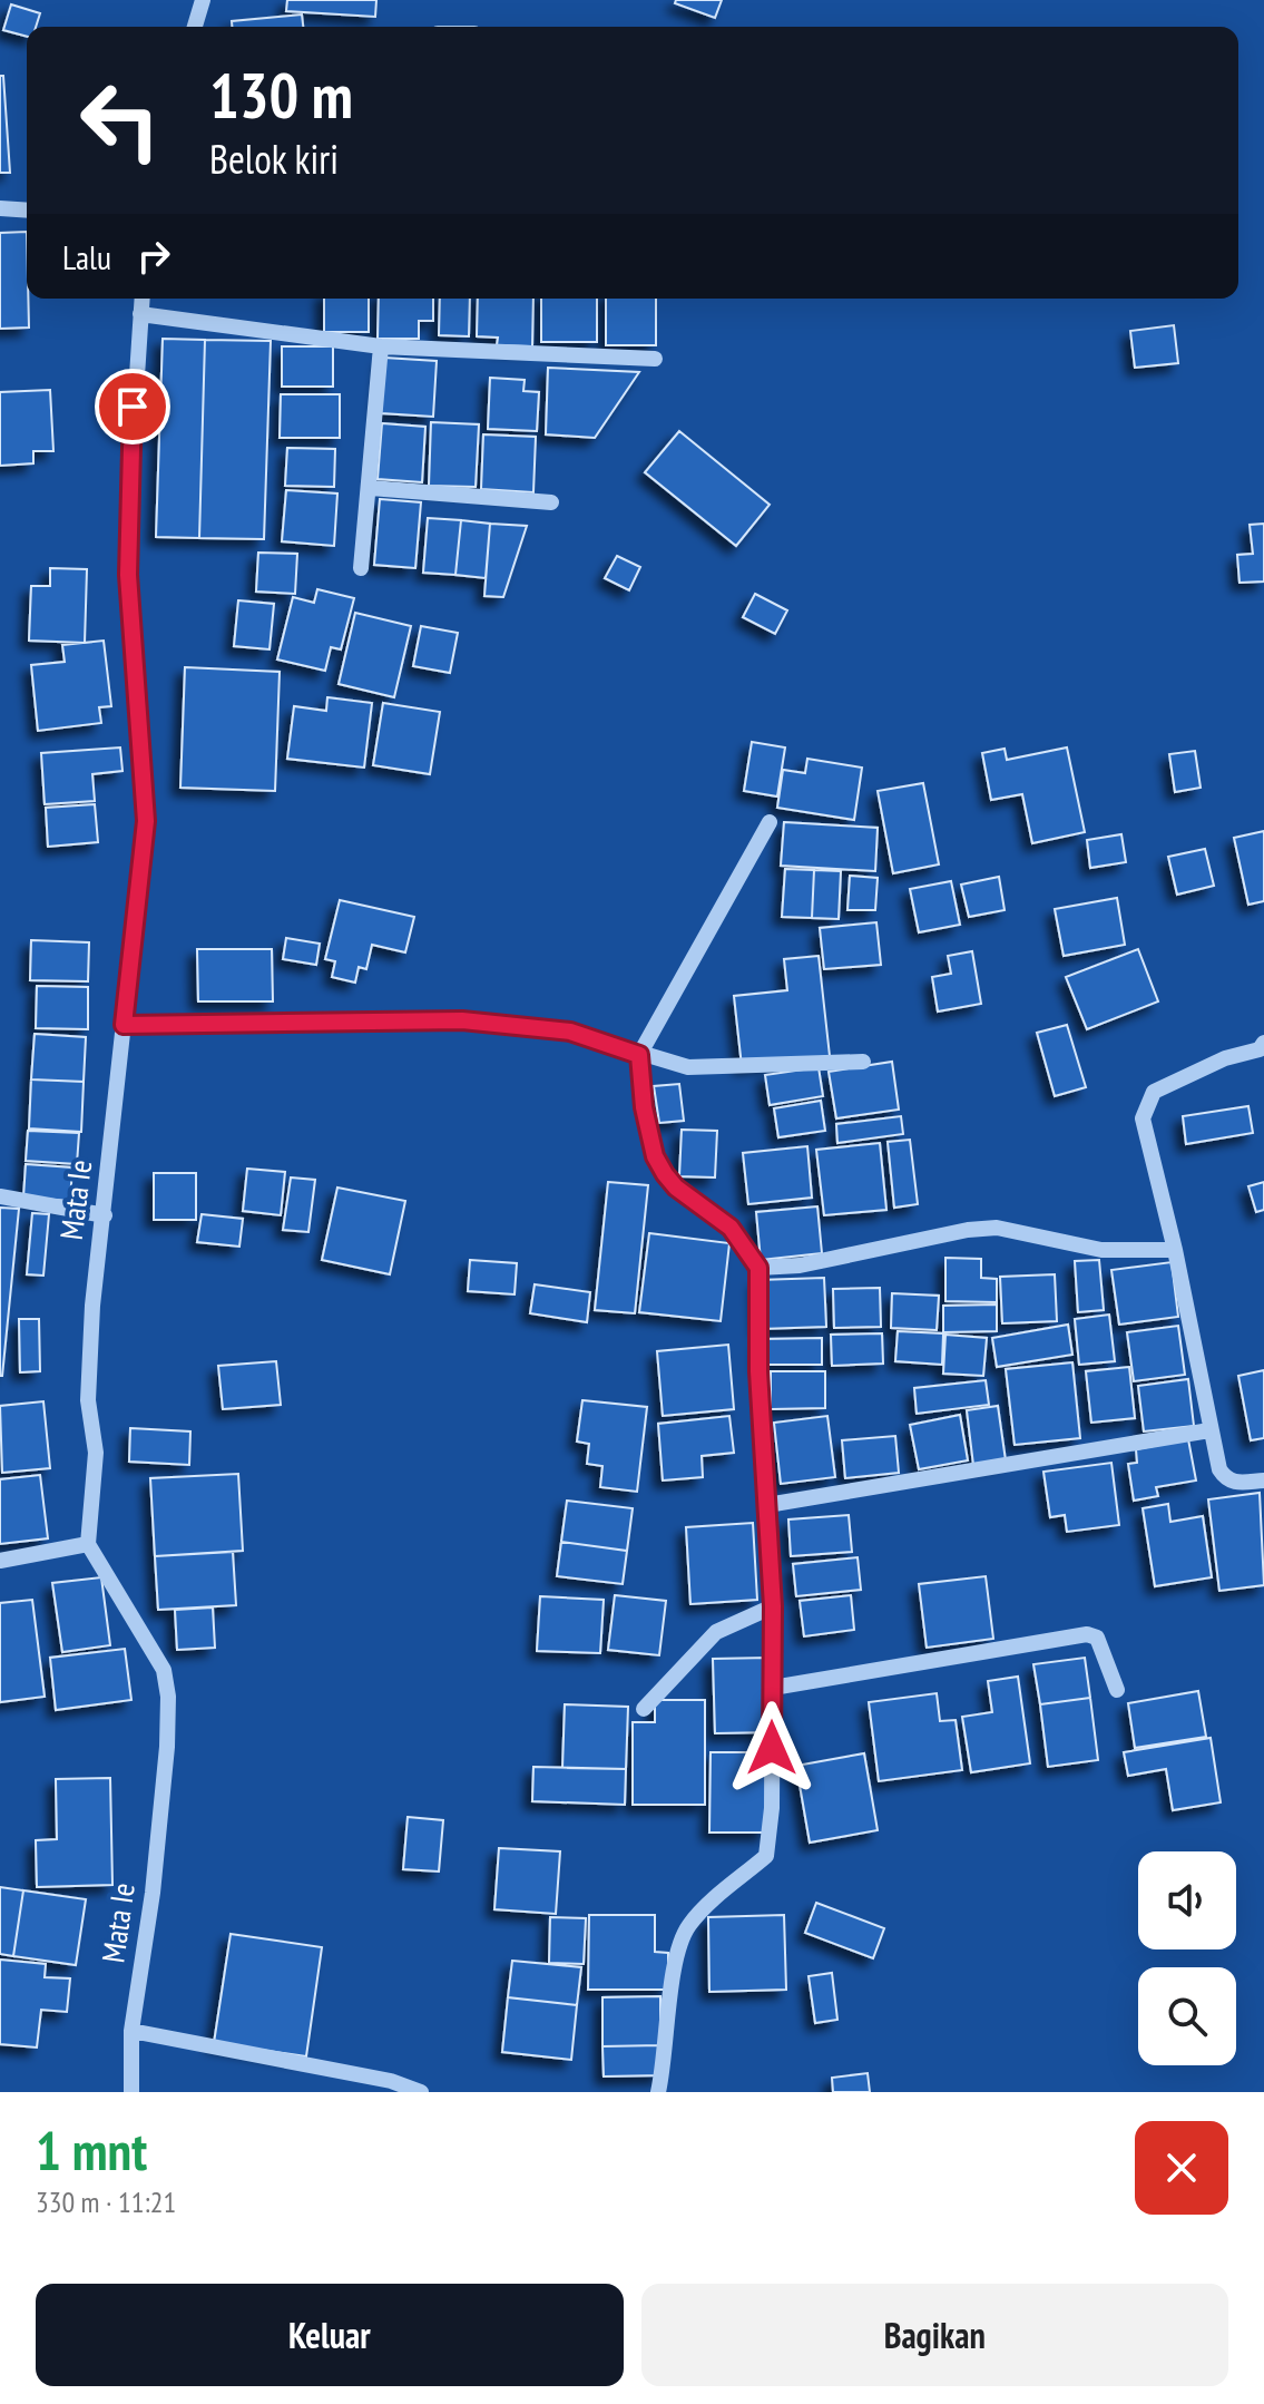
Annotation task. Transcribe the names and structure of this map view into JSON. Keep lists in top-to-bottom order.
{
  "streets": {
    "street": ["Mata Ie"]
  },
  "page": {
    "turn": ["130 m", "Belok kiri"],
    "then": "Lalu",
    "heading": ["1 mnt", "330 m · 11:21"],
    "buttons": ["Keluar", "Bagikan"]
  }
}
